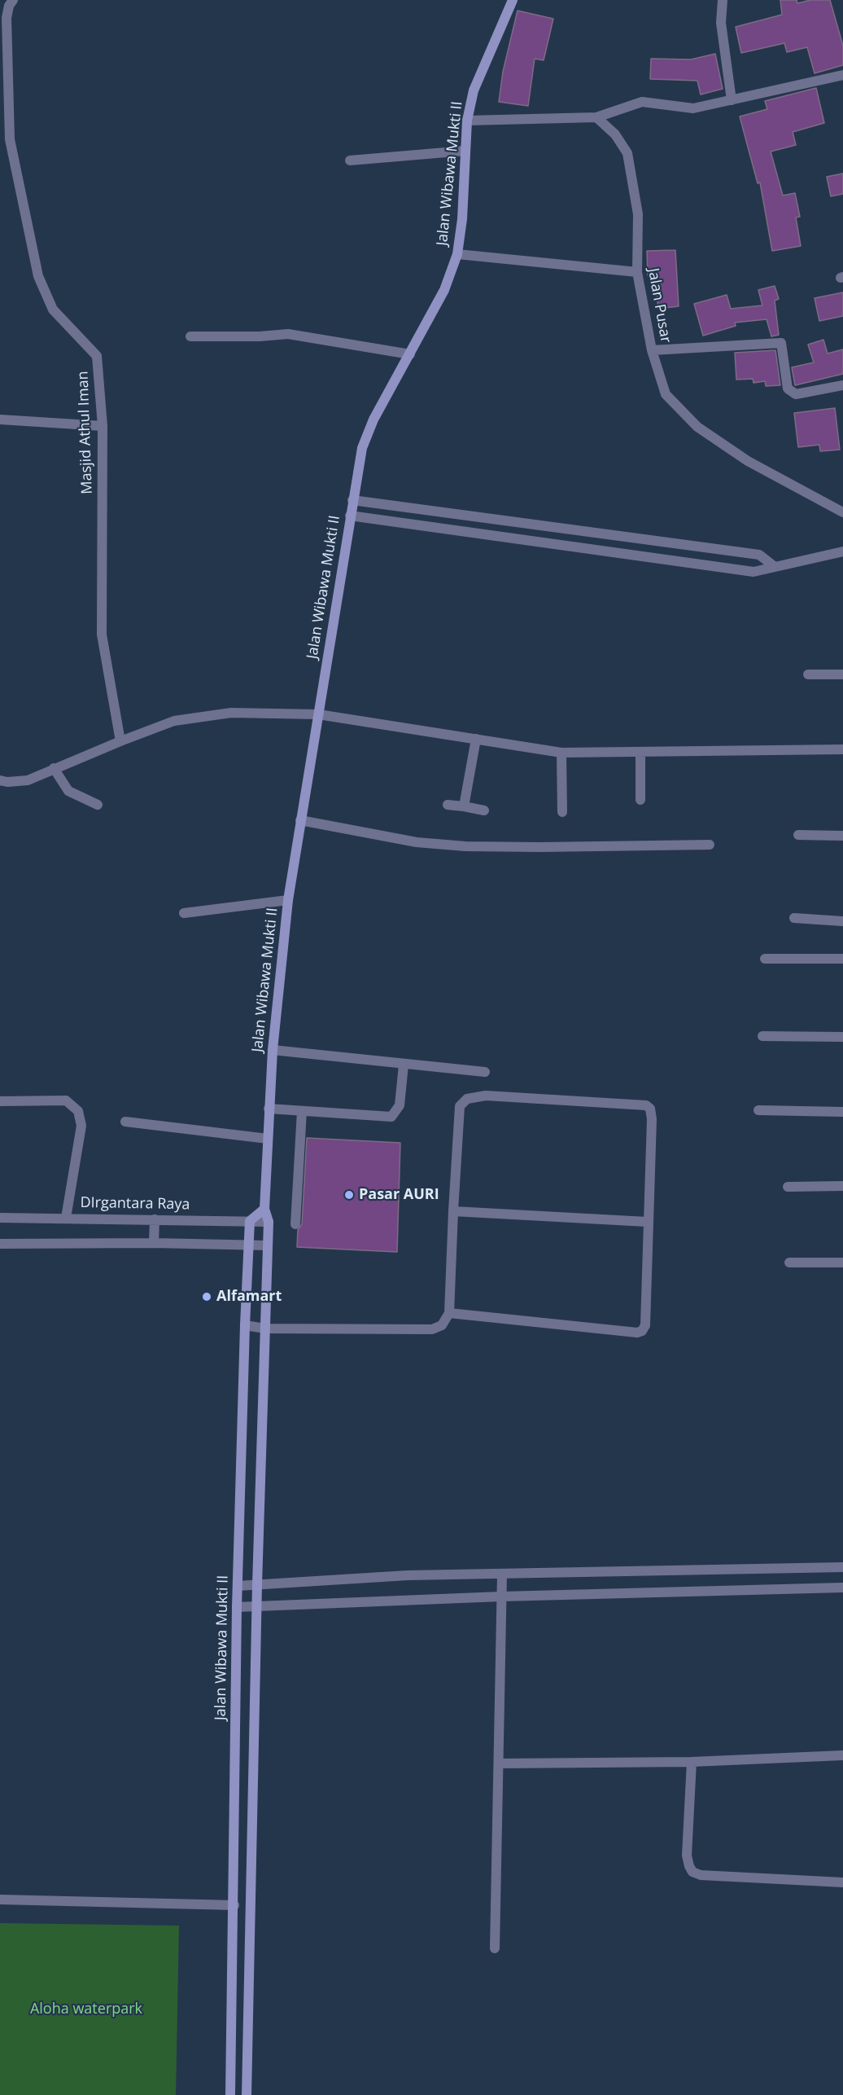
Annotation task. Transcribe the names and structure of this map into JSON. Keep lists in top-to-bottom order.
{
  "streets": {
    "main road": ["Jalan Wibawa Mukti II"],
    "street": ["Jalan Pusar", "Masjid Athul Iman", "DIrgantara Raya"]
  },
  "crossings": [
    ["Jalan Wibawa Mukti II", "DIrgantara Raya"]
  ],
  "parks": ["Aloha waterpark"],
  "places": ["Pasar AURI", "Alfamart"]
}
